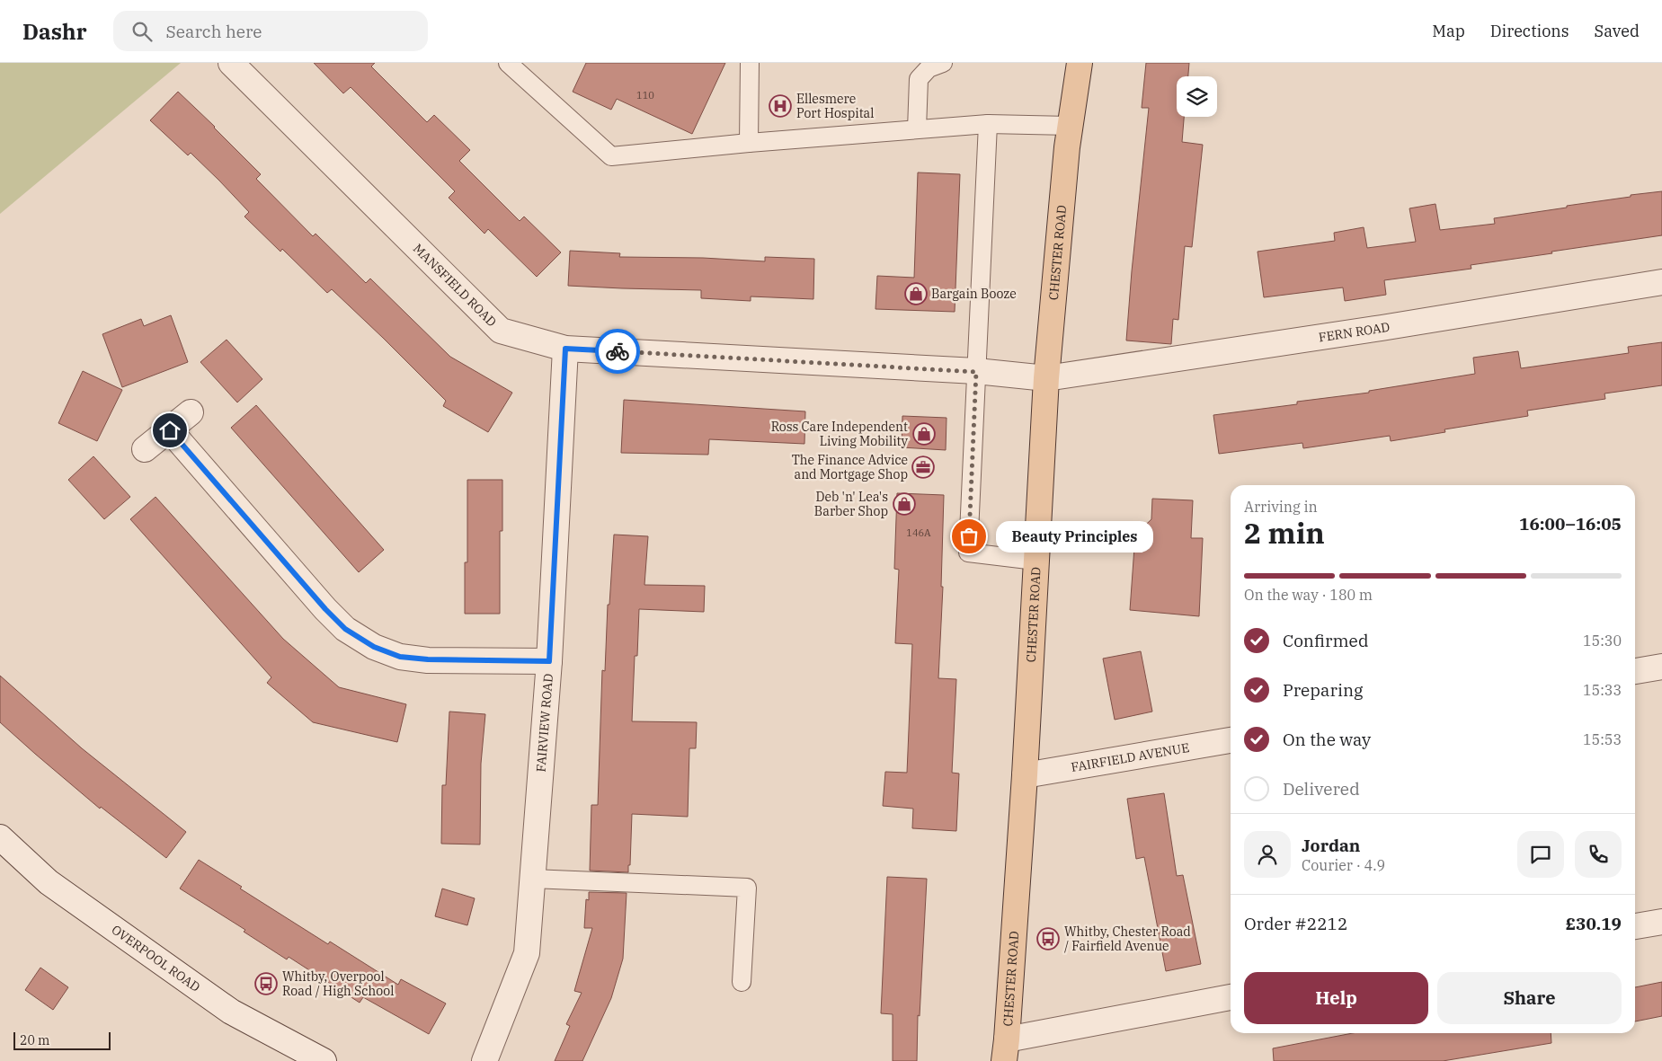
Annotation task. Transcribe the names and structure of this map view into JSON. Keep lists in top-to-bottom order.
{
  "streets": {
    "main road": ["CHESTER ROAD"],
    "street": [
      "MANSFIELD ROAD",
      "FERN ROAD",
      "FAIRVIEW ROAD",
      "FAIRFIELD AVENUE",
      "OVERPOOL ROAD"
    ]
  },
  "crossings": [
    ["CHESTER ROAD", "MANSFIELD ROAD"],
    ["CHESTER ROAD", "FERN ROAD"],
    ["CHESTER ROAD", "FAIRFIELD AVENUE"],
    ["MANSFIELD ROAD", "FERN ROAD"],
    ["MANSFIELD ROAD", "FAIRVIEW ROAD"]
  ],
  "places": {
    "hospital": ["Ellesmere Port Hospital"],
    "shop": ["Bargain Booze", "Ross Care Independent Living Mobility", "Deb 'n' Lea's Barber Shop"],
    "office": ["The Finance Advice and Mortgage Shop"],
    "other": ["Beauty Principles"],
    "bus stop": ["Whitby, Chester Road / Fairfield Avenue", "Whitby, Overpool Road / High School"]
  },
  "house_numbers": ["110", "146A"],
  "scale_bar": "20 m",
  "page": {
    "header": "Dashr",
    "search": "Search here",
    "nav": ["Map", "Directions", "Saved"],
    "heading": ["2 min", "Arriving in", "16:00–16:05"],
    "panel": [
      "Jordan",
      "Courier · 4.9",
      "Order #2212",
      "£30.19"
    ],
    "bubble": "Beauty Principles",
    "bar": "On the way · 180 m",
    "list": [
      ["Confirmed", "15:30"],
      ["Preparing", "15:33"],
      ["On the way", "15:53"],
      "Delivered"
    ],
    "buttons": ["Help", "Share"],
    "scale": "20 m"
  }
}
